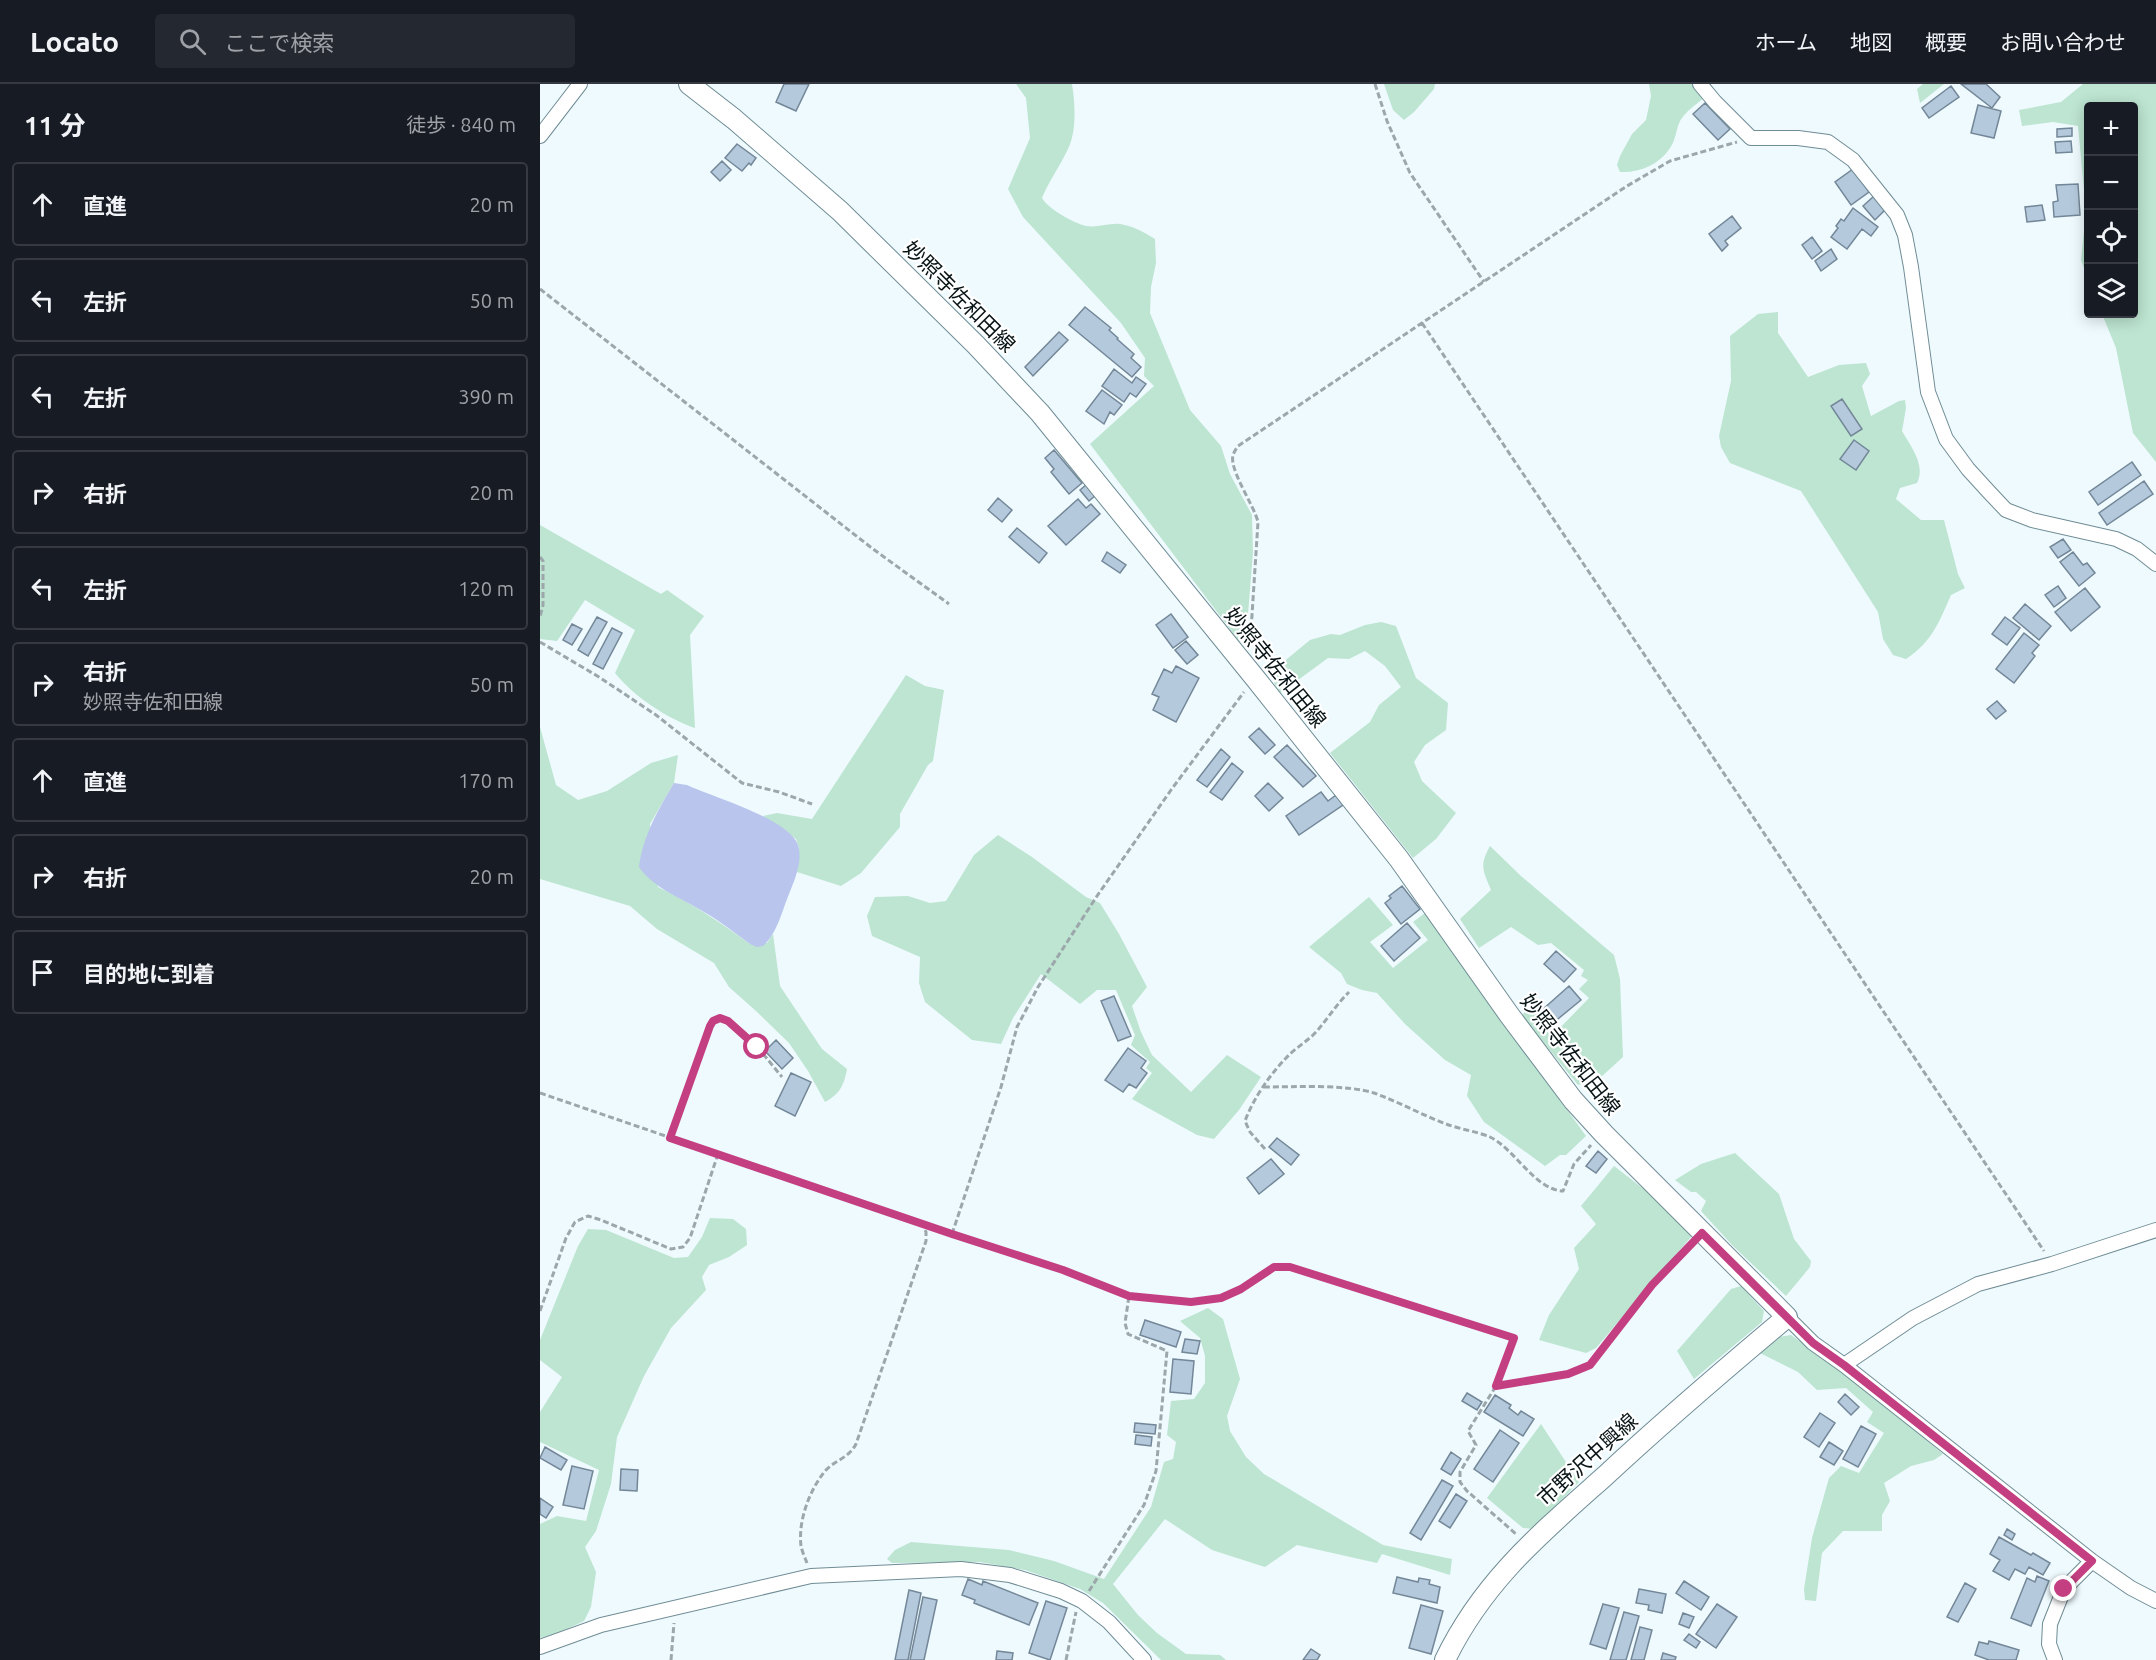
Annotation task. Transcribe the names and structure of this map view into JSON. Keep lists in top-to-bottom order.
{
  "streets": {
    "main road": ["妙照寺佐和田線", "市野沢中興線"]
  },
  "crossings": [
    ["妙照寺佐和田線", "市野沢中興線"]
  ],
  "page": {
    "header": "Locato",
    "search": "ここで検索",
    "nav": [
      "ホーム",
      "地図",
      "概要",
      "お問い合わせ"
    ],
    "heading": ["11 分", "徒歩 · 840 m"],
    "map_buttons": ["+", "−"],
    "list": [
      ["直進", "20 m"],
      ["左折", "50 m"],
      ["左折", "390 m"],
      ["右折", "20 m"],
      ["左折", "120 m"],
      ["右折", "妙照寺佐和田線", "50 m"],
      ["直進", "170 m"],
      ["右折", "20 m"],
      "目的地に到着"
    ]
  }
}
